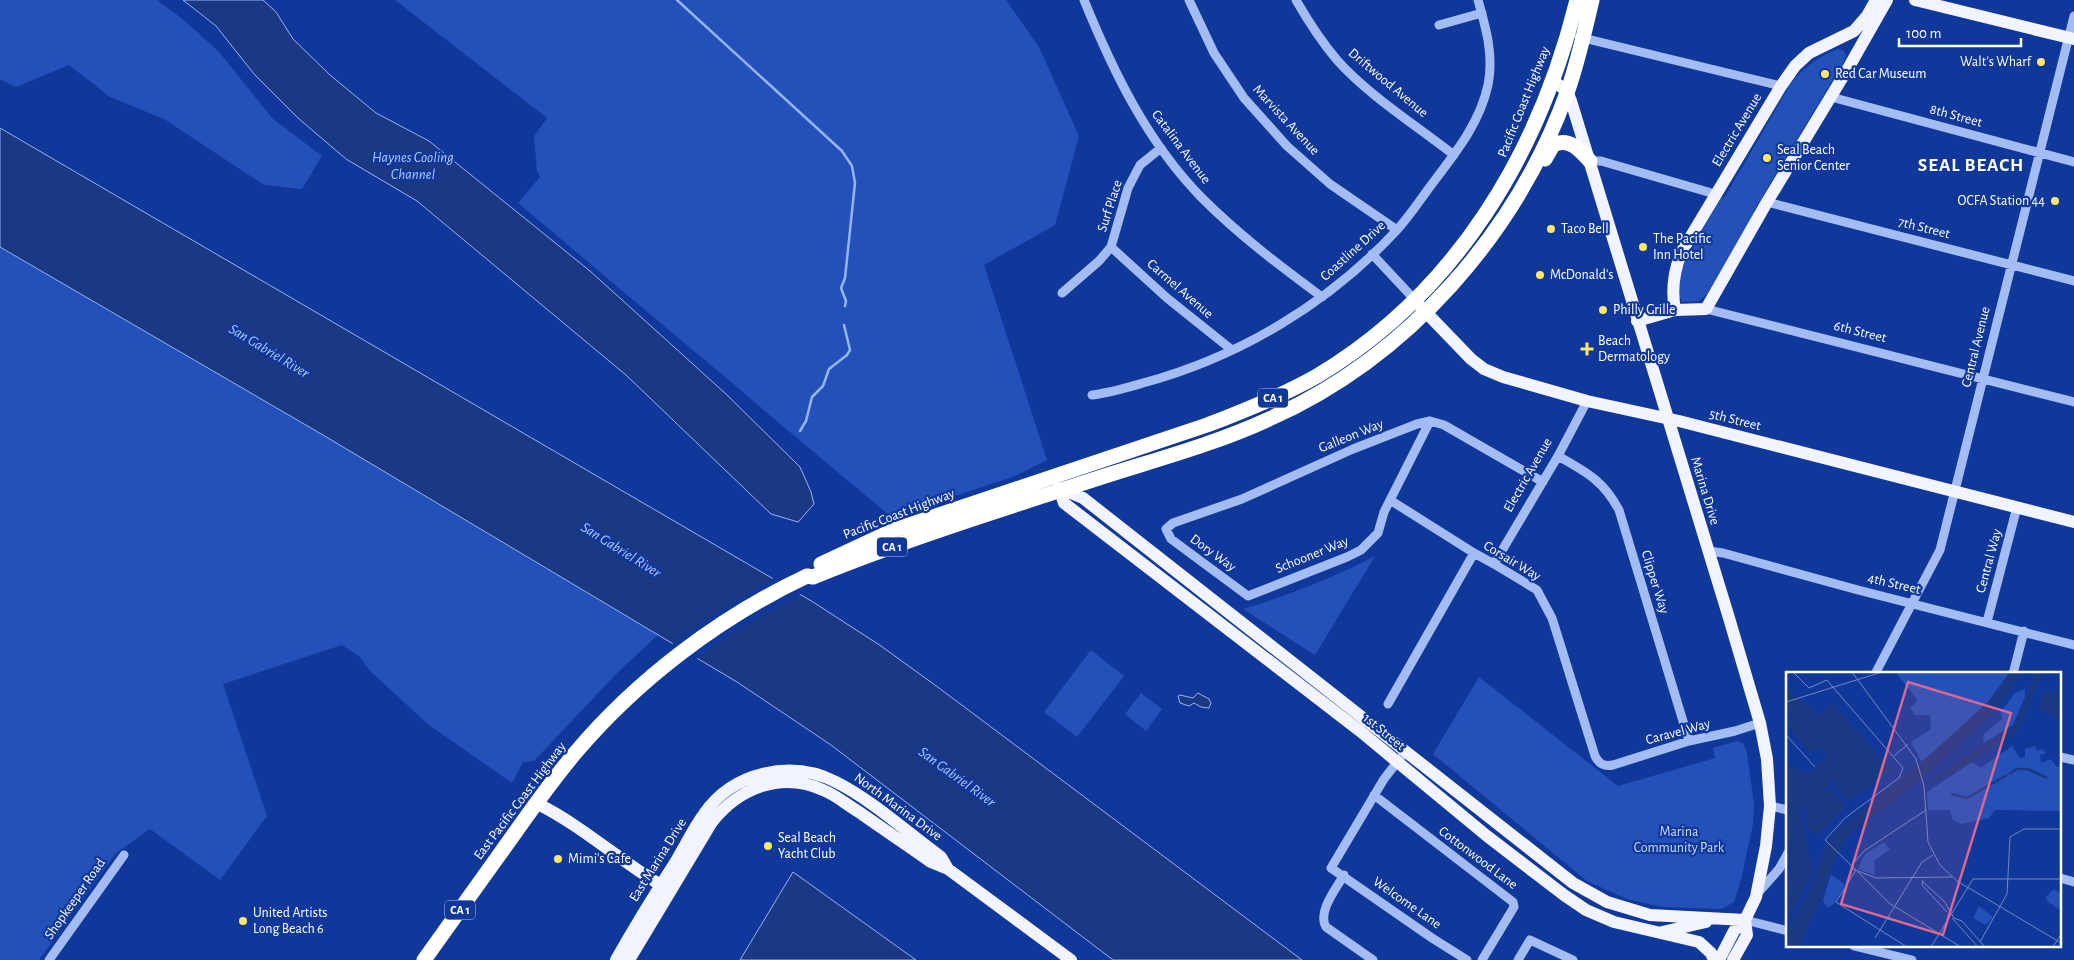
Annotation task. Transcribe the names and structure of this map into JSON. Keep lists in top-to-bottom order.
{
  "streets": {
    "highway": ["Pacific Coast Highway", "CA 1", "East Pacific Coast Highway"],
    "main road": [
      "Electric Avenue",
      "6th Street",
      "5th Street",
      "Marina Drive",
      "1st Street",
      "North Marina Drive",
      "East Marina Drive"
    ],
    "street": [
      "Driftwood Avenue",
      "8th Street",
      "Marvista Avenue",
      "Catalina Avenue",
      "Surf Place",
      "7th Street",
      "Coastline Drive",
      "Carmel Avenue",
      "Central Avenue",
      "Galleon Way",
      "Dory Way",
      "Schooner Way",
      "Corsair Way",
      "Central Way",
      "Clipper Way",
      "4th Street",
      "Caravel Way",
      "Cottonwood Lane",
      "Shopkeeper Road",
      "Welcome Lane"
    ]
  },
  "crossings": [
    ["Driftwood Avenue", "Coastline Drive"],
    ["Pacific Coast Highway", "5th Street"],
    ["Pacific Coast Highway", "Marina Drive"],
    ["Pacific Coast Highway", "1st Street"],
    ["Pacific Coast Highway", "East Pacific Coast Highway"],
    ["8th Street", "Central Avenue"],
    ["Marvista Avenue", "Coastline Drive"],
    ["Electric Avenue", "6th Street"],
    ["Electric Avenue", "5th Street"],
    ["Electric Avenue", "Corsair Way"],
    ["Electric Avenue", "Clipper Way"],
    ["Catalina Avenue", "Surf Place"],
    ["Catalina Avenue", "Coastline Drive"],
    ["Surf Place", "Carmel Avenue"],
    ["7th Street", "Central Avenue"],
    ["Coastline Drive", "Carmel Avenue"],
    ["6th Street", "Central Avenue"],
    ["6th Street", "Marina Drive"],
    ["Central Avenue", "5th Street"],
    ["Central Avenue", "4th Street"],
    ["5th Street", "Marina Drive"],
    ["5th Street", "Central Way"],
    ["Galleon Way", "Dory Way"],
    ["Galleon Way", "Schooner Way"],
    ["Marina Drive", "4th Street"],
    ["Marina Drive", "1st Street"],
    ["Marina Drive", "Caravel Way"],
    ["Dory Way", "Schooner Way"],
    ["Schooner Way", "Corsair Way"],
    ["Corsair Way", "Caravel Way"],
    ["Central Way", "4th Street"],
    ["Clipper Way", "Caravel Way"],
    ["North Marina Drive", "East Marina Drive"],
    ["Cottonwood Lane", "Welcome Lane"]
  ],
  "districts": ["SEAL BEACH"],
  "water": ["Haynes Cooling Channel", "San Gabriel River"],
  "parks": ["Marina Community Park"],
  "places": {
    "other": [
      "Walt's Wharf",
      "Red Car Museum",
      "Seal Beach Senior Center",
      "OCFA Station 44",
      "Taco Bell",
      "The Pacific Inn Hotel",
      "McDonald's",
      "Philly Grille",
      "Seal Beach Yacht Club",
      "Mimi's Cafe",
      "United Artists Long Beach 6"
    ],
    "health": ["Beach Dermatology"]
  },
  "scale_bar": "100 m"
}
